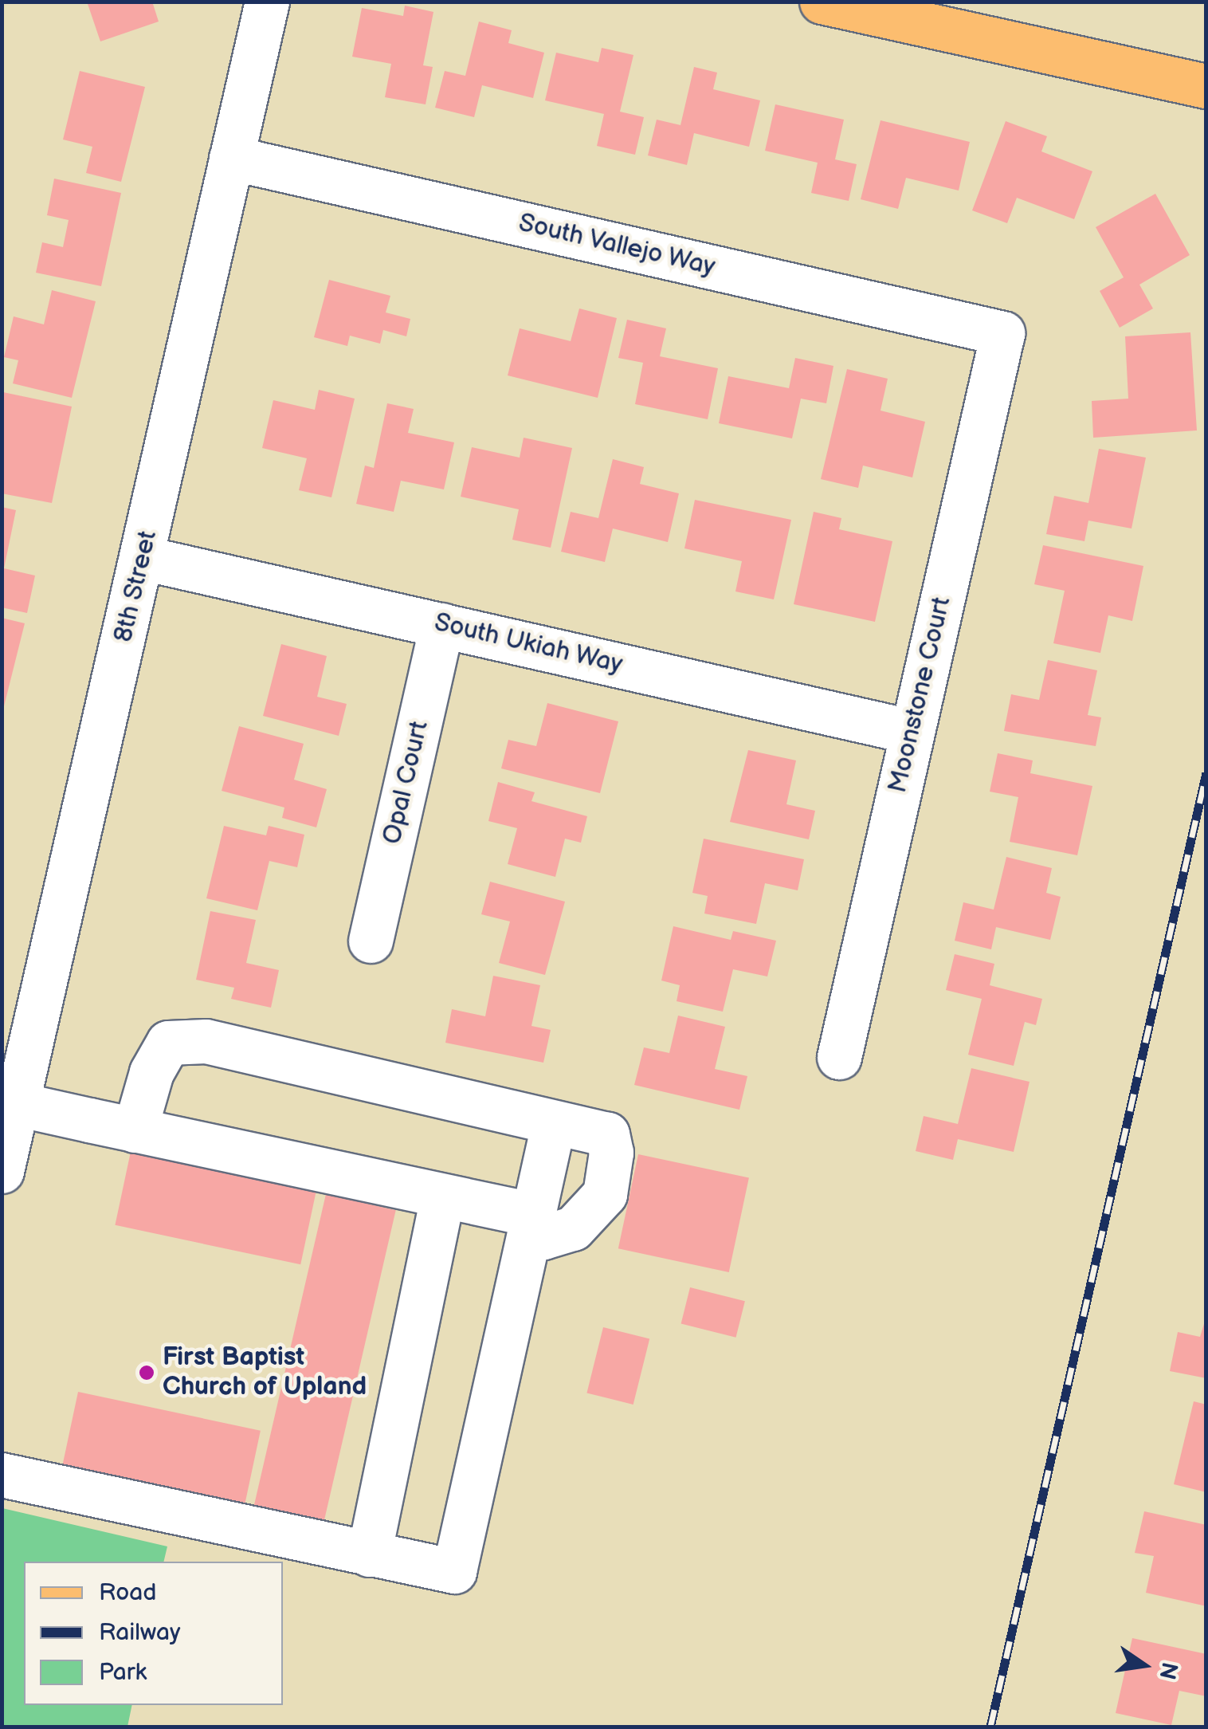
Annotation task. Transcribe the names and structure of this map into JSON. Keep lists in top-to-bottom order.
{
  "streets": {
    "street": [
      "South Vallejo Way",
      "8th Street",
      "South Ukiah Way",
      "Moonstone Court",
      "Opal Court"
    ]
  },
  "crossings": [
    ["South Vallejo Way", "8th Street"],
    ["South Vallejo Way", "Moonstone Court"],
    ["8th Street", "South Ukiah Way"],
    ["South Ukiah Way", "Moonstone Court"],
    ["South Ukiah Way", "Opal Court"]
  ],
  "places": ["First Baptist Church of Upland"],
  "legend": ["Road", "Railway", "Park"],
  "north": "right"
}
